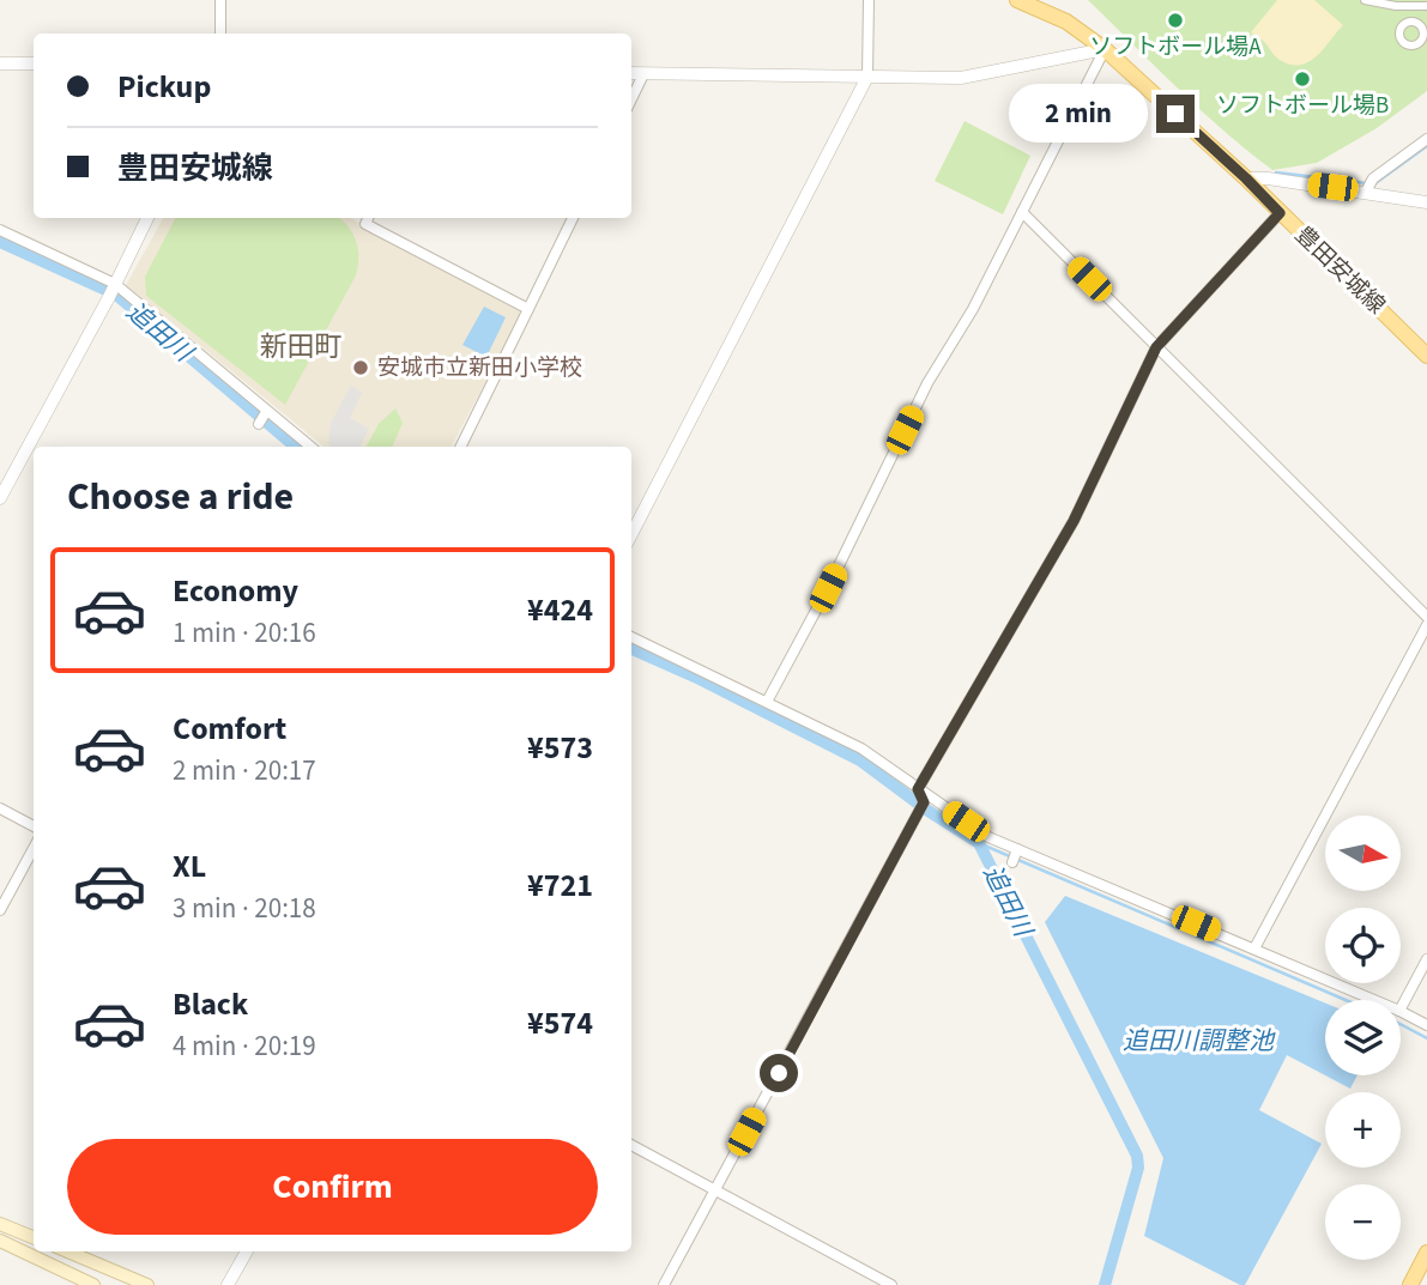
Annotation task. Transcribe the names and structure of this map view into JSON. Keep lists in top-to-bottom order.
{
  "streets": {
    "main road": ["豊田安城線"]
  },
  "districts": ["新田町"],
  "water": ["追田川", "追田川調整池"],
  "places": ["ソフトボール場A", "ソフトボール場B", "安城市立新田小学校"],
  "north": "right",
  "page": {
    "banner": ["Pickup", "豊田安城線"],
    "bubble": "2 min",
    "heading": "Choose a ride",
    "list": [
      {
        "name": "Economy",
        "note": "1 min · 20:16",
        "value": "¥424"
      },
      {
        "name": "Comfort",
        "note": "2 min · 20:17",
        "value": "¥573"
      },
      {
        "name": "XL",
        "note": "3 min · 20:18",
        "value": "¥721"
      },
      {
        "name": "Black",
        "note": "4 min · 20:19",
        "value": "¥574"
      }
    ],
    "map_buttons": ["+", "−"],
    "buttons": "Confirm"
  }
}
